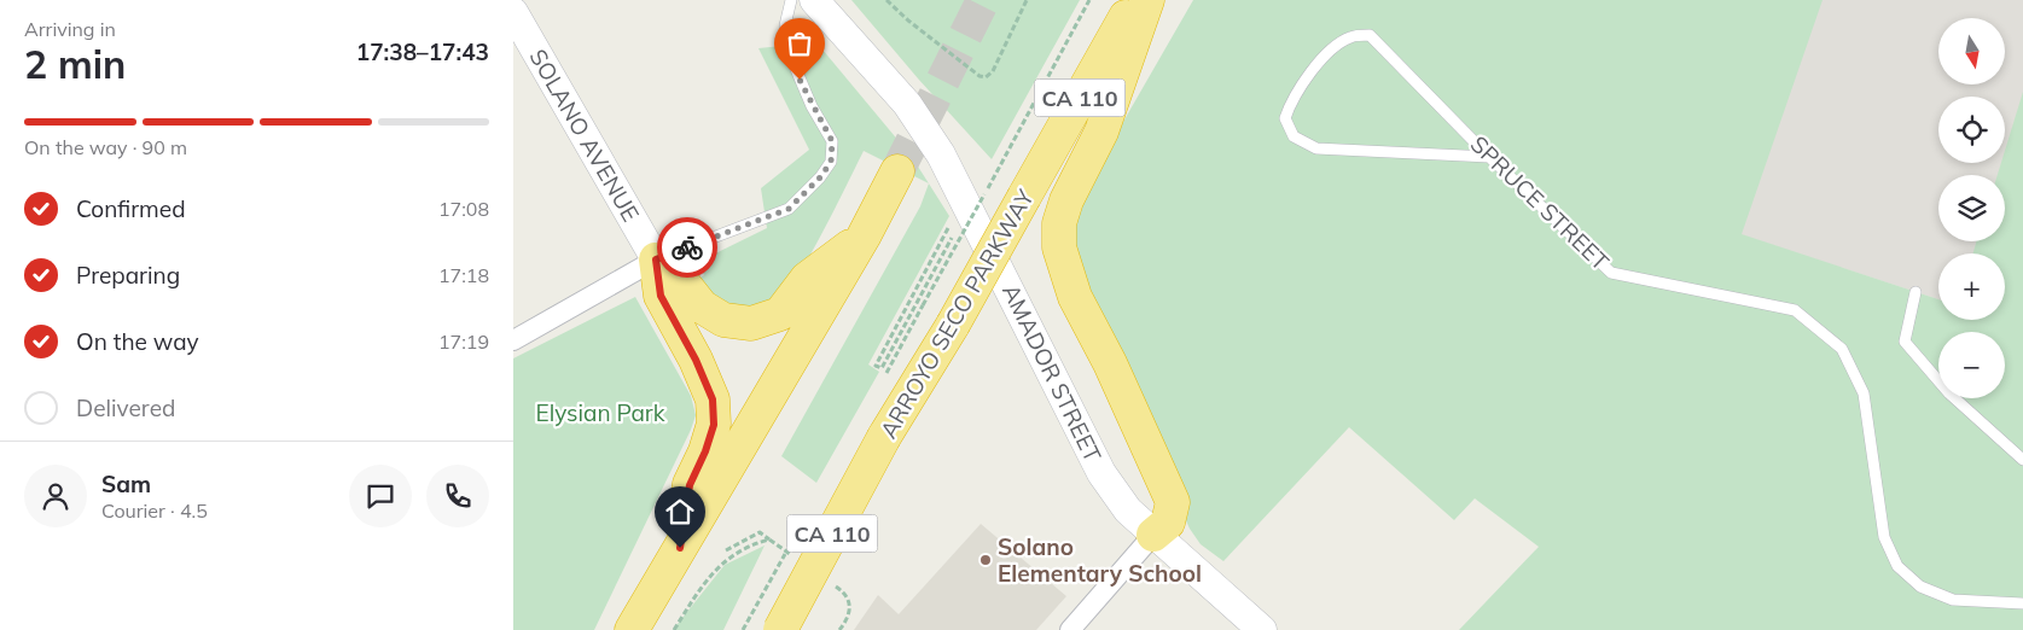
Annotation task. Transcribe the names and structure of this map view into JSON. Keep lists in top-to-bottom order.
{
  "streets": {
    "highway": ["CA 110", "ARROYO SECO PARKWAY"],
    "main road": ["SOLANO AVENUE", "AMADOR STREET"],
    "lane": ["SPRUCE STREET"]
  },
  "parks": ["Elysian Park"],
  "places": ["Solano Elementary School"],
  "north": "bottom",
  "page": {
    "heading": ["2 min", "Arriving in", "17:38–17:43"],
    "panel": ["Sam", "Courier · 4.5"],
    "map_buttons": ["+", "−"],
    "bar": "On the way · 90 m",
    "list": [
      ["Confirmed", "17:08"],
      ["Preparing", "17:18"],
      ["On the way", "17:19"],
      "Delivered"
    ]
  }
}
